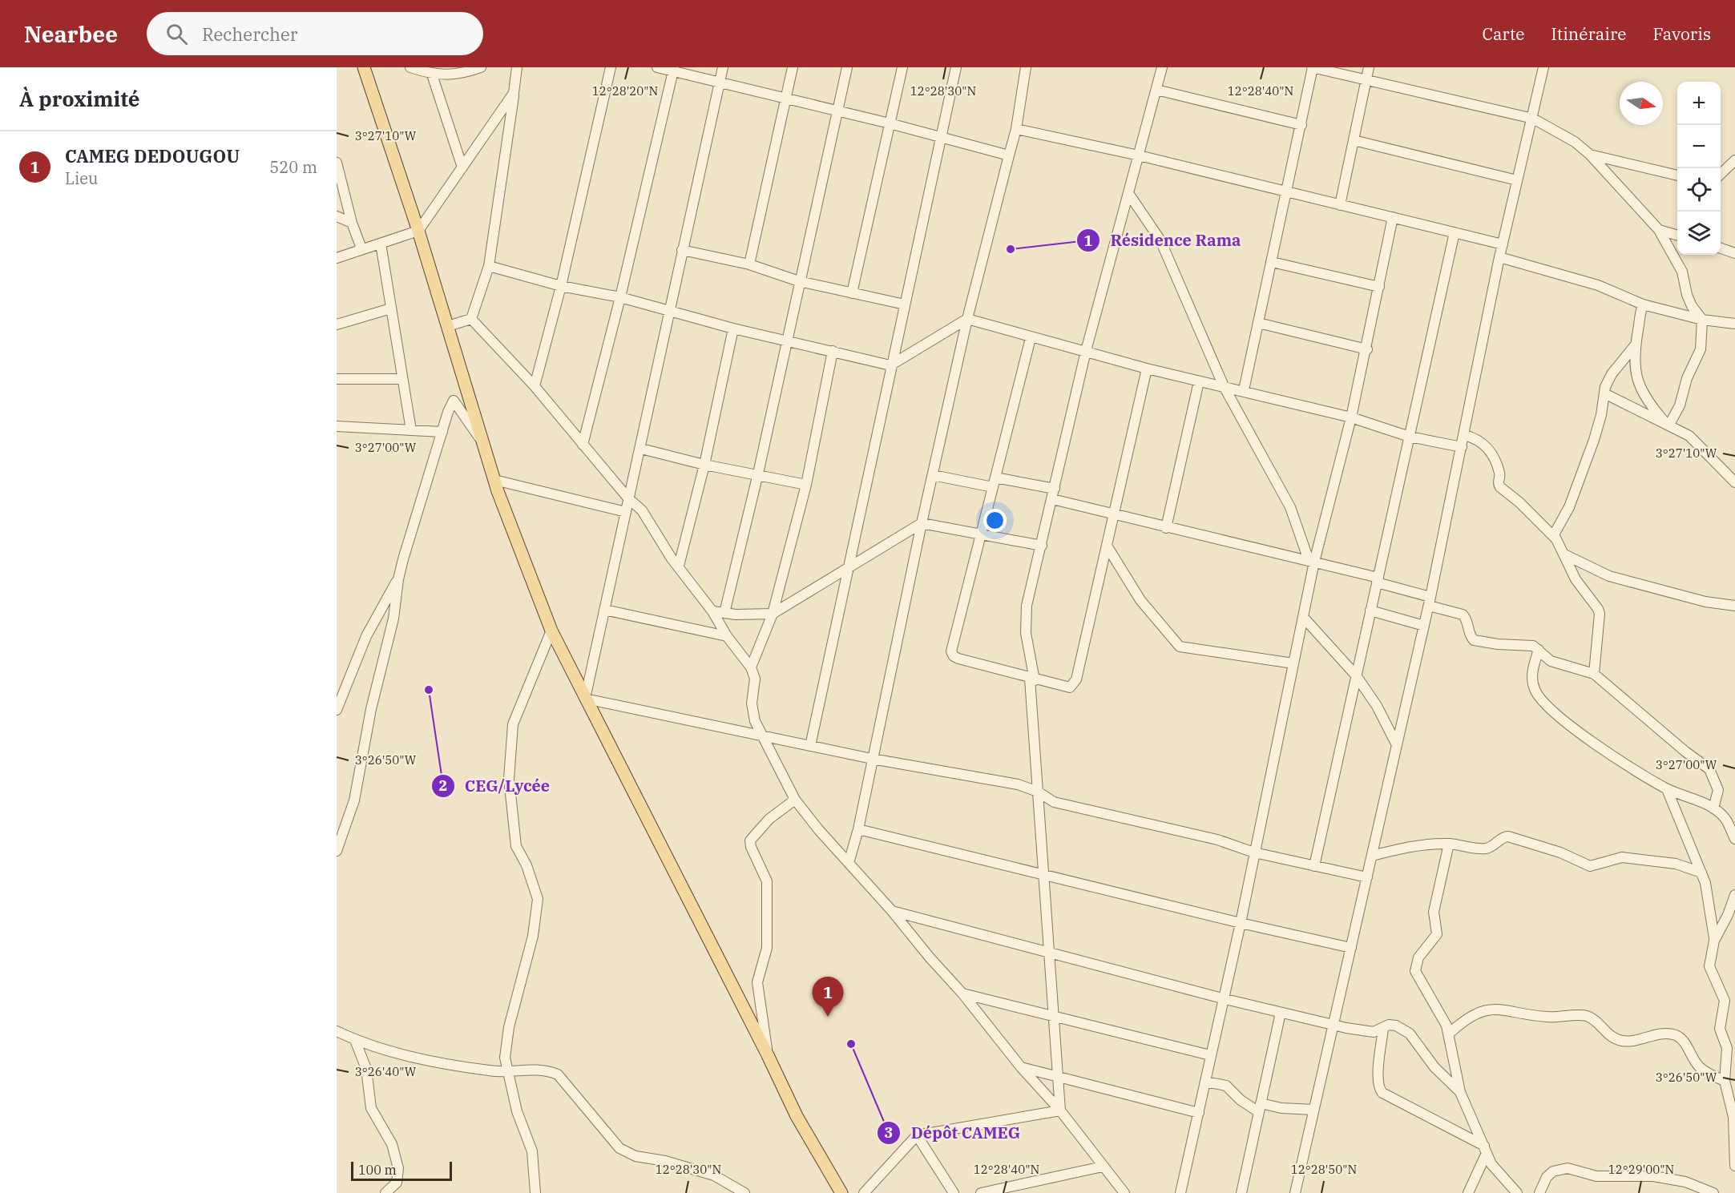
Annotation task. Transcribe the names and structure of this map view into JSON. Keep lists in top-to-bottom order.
{
  "places": ["Résidence Rama", "CEG/Lycée", "Dépôt CAMEG"],
  "scale_bar": "100 m",
  "north": "right",
  "page": {
    "header": "Nearbee",
    "search": "Rechercher",
    "nav": ["Carte", "Itinéraire", "Favoris"],
    "heading": "À proximité",
    "map_buttons": ["+", "−"],
    "list": [
      {
        "mark": "1",
        "name": "CAMEG DEDOUGOU",
        "note": "Lieu",
        "value": "520 m"
      }
    ],
    "pins": "1",
    "scale": "100 m"
  },
  "coordinates": [
    "12°28'20\"N",
    "12°28'30\"N",
    "12°28'40\"N",
    "3°27'10\"W",
    "3°27'00\"W",
    "3°26'50\"W",
    "3°26'40\"W",
    "12°28'50\"N",
    "12°29'00\"N"
  ]
}
